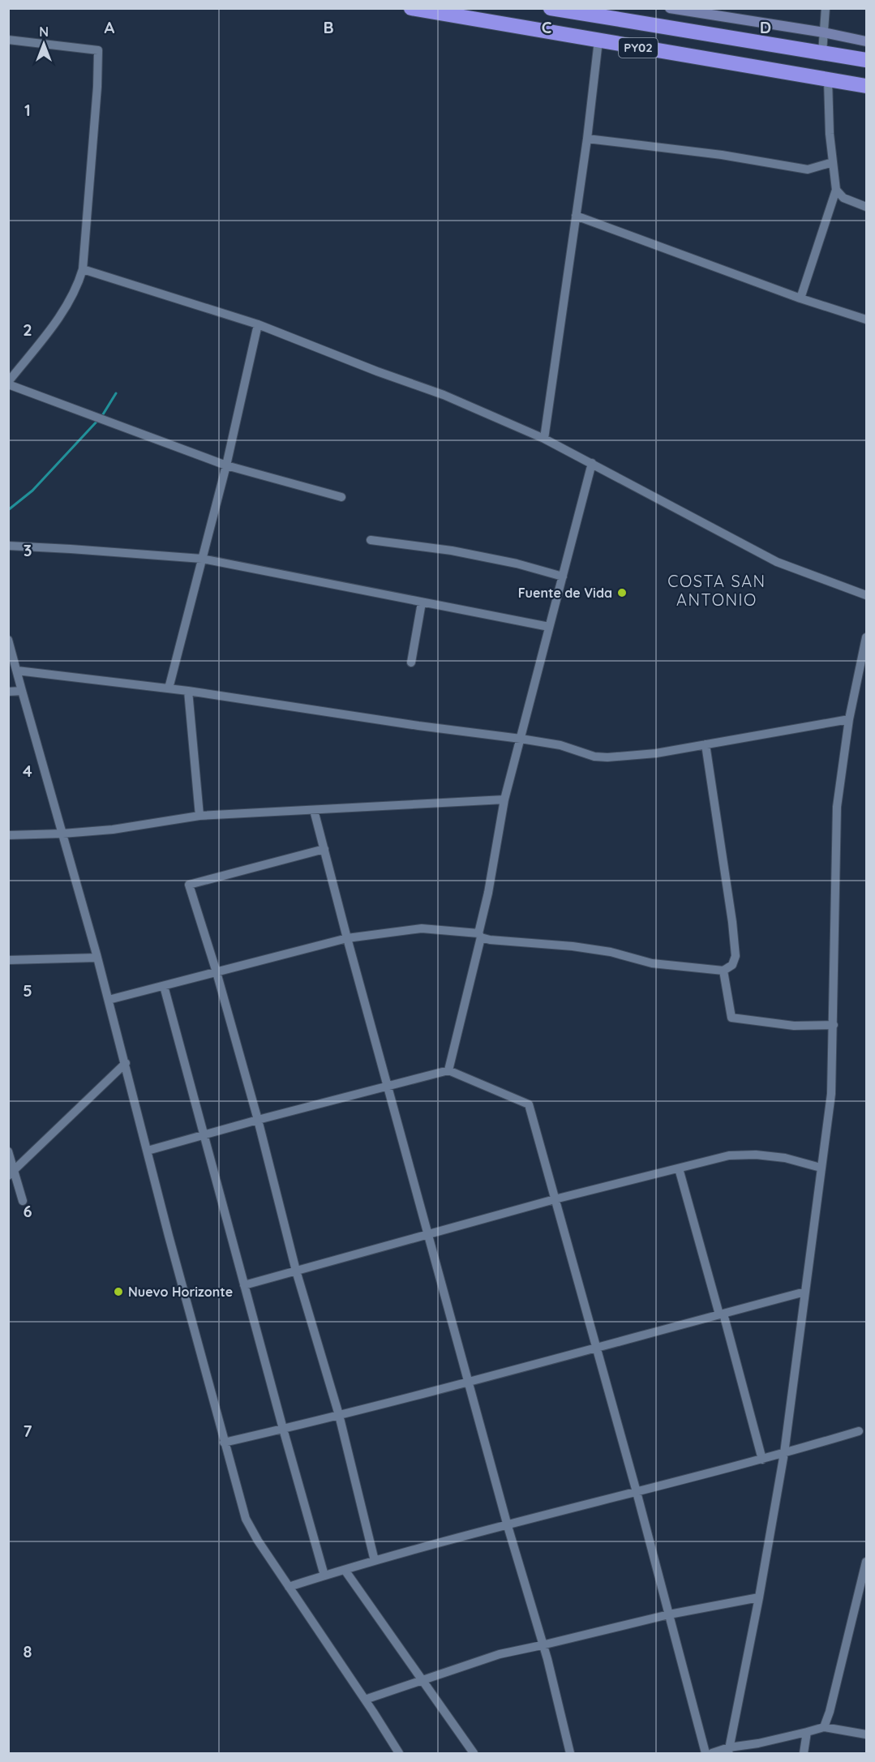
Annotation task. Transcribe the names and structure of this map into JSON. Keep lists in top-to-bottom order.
{
  "streets": {
    "highway": ["PY02"]
  },
  "districts": ["COSTA SAN ANTONIO"],
  "places": ["Fuente de Vida", "Nuevo Horizonte"],
  "north": "top",
  "grid": {
    "columns": [
      "A",
      "B",
      "C",
      "D"
    ],
    "rows": [
      "1",
      "2",
      "3",
      "4",
      "5",
      "6",
      "7",
      "8"
    ]
  }
}
